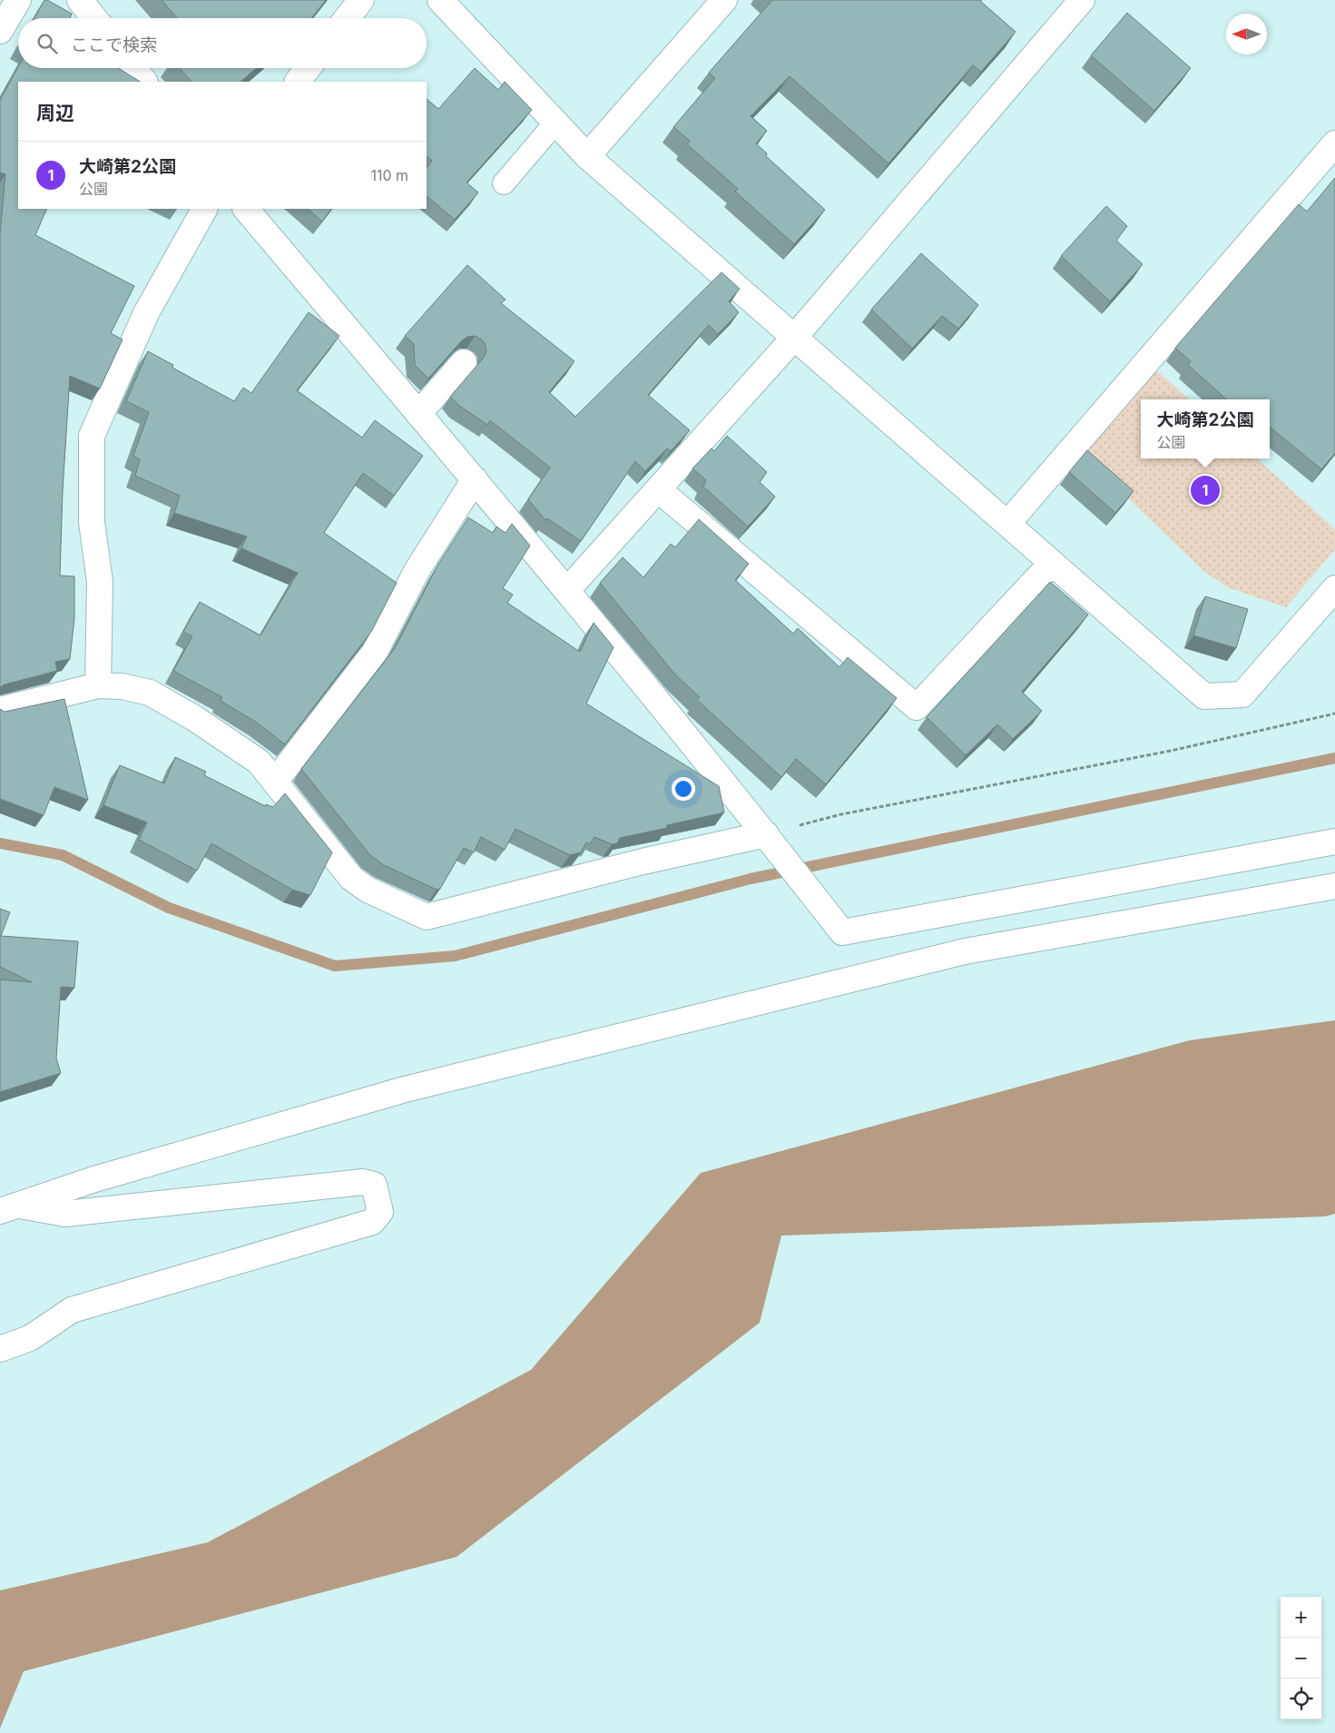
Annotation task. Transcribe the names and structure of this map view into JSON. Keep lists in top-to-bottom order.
{
  "north": "left",
  "page": {
    "search": "ここで検索",
    "heading": "周辺",
    "list": [
      {
        "mark": "1",
        "name": "大崎第2公園",
        "note": "公園",
        "value": "110 m"
      }
    ],
    "popup": ["大崎第2公園", "公園"],
    "pins": "1",
    "map_buttons": ["+", "−"]
  }
}
